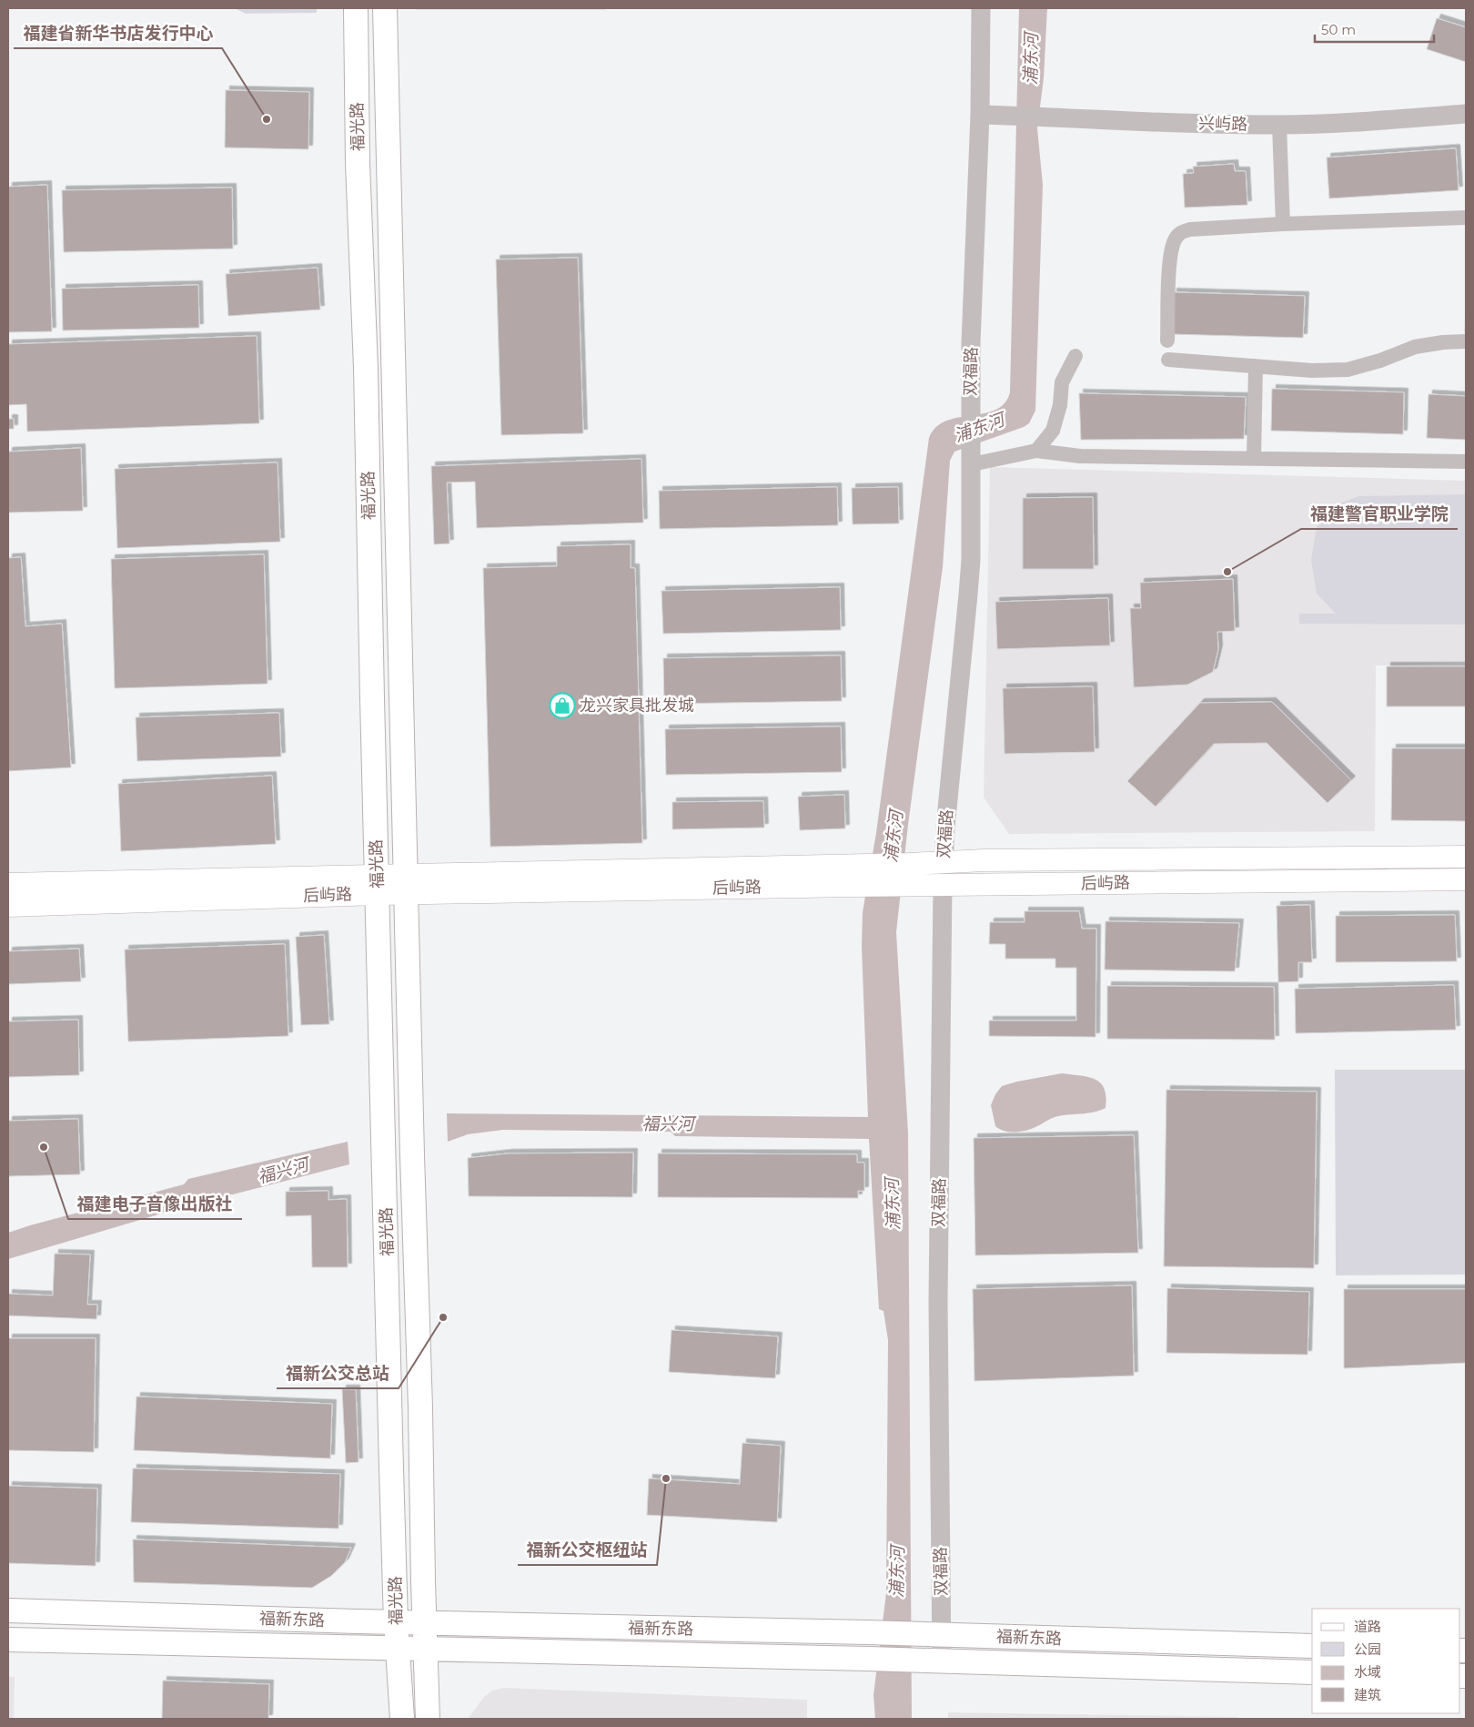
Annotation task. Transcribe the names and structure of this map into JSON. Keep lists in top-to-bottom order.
{
  "streets": {
    "main road": ["福光路", "后屿路", "福新东路"],
    "street": ["兴屿路", "双福路"]
  },
  "crossings": [
    ["兴屿路", "双福路"],
    ["福光路", "后屿路"],
    ["福光路", "福新东路"],
    ["双福路", "后屿路"],
    ["双福路", "福新东路"]
  ],
  "water": ["浦东河", "福兴河"],
  "places": {
    "other": [
      "福建省新华书店发行中心",
      "福建警官职业学院",
      "福建电子音像出版社",
      "福新公交总站",
      "福新公交枢纽站"
    ],
    "shop": ["龙兴家具批发城"]
  },
  "legend": [
    "道路",
    "公园",
    "水域",
    "建筑"
  ],
  "scale_bar": "50 m"
}
